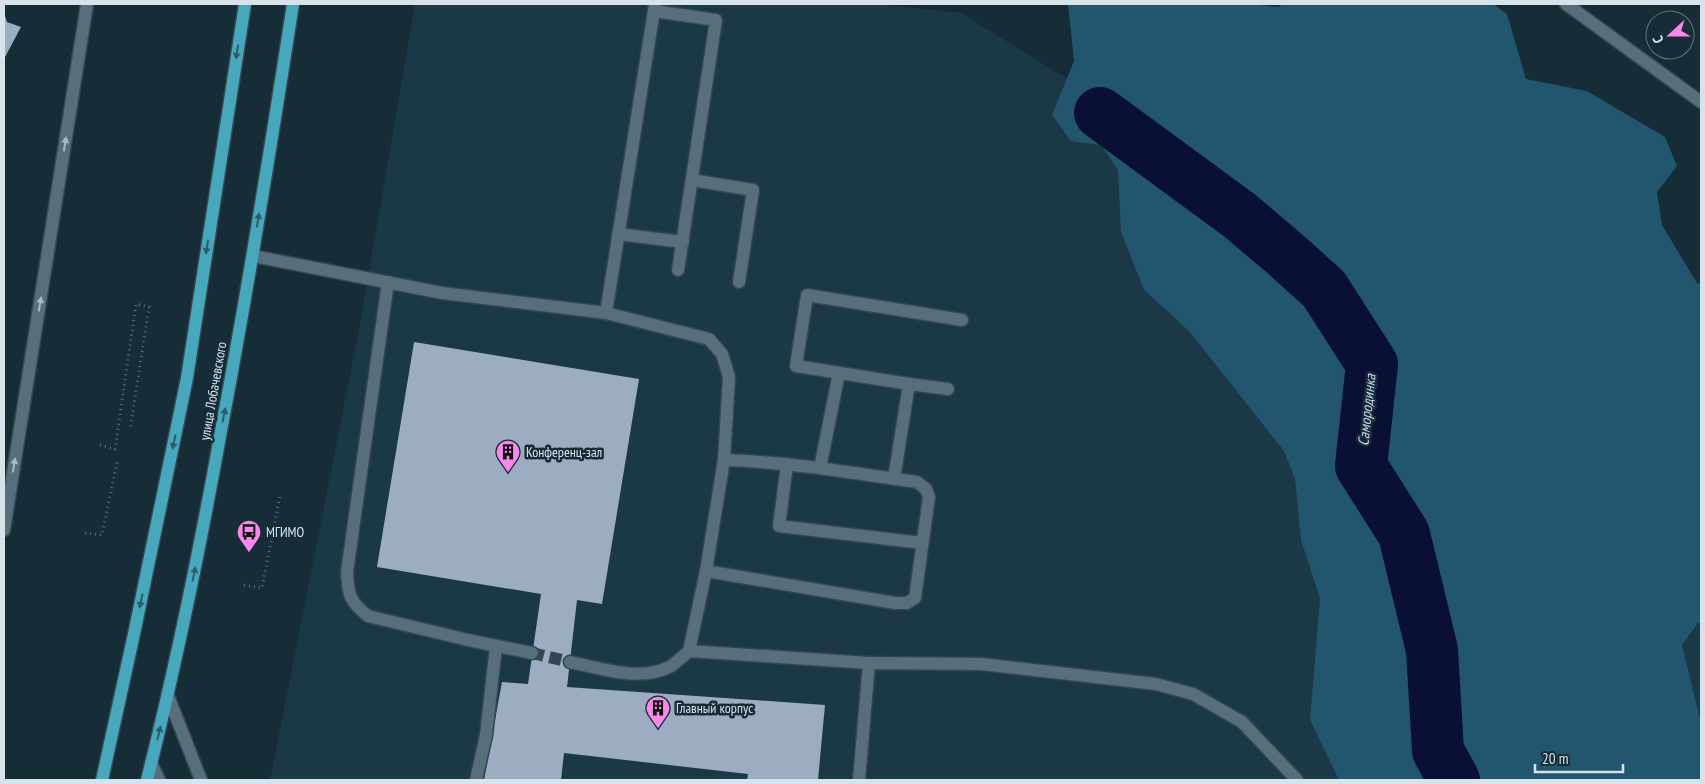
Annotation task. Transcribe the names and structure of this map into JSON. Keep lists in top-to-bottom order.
{
  "streets": {
    "main road": ["улица Лобачевского"]
  },
  "water": ["Самородинка"],
  "places": {
    "building": ["Конференц-зал", "Главный корпус"],
    "bus stop": ["МГИМО"]
  },
  "scale_bar": "20 m",
  "north": "left"
}
